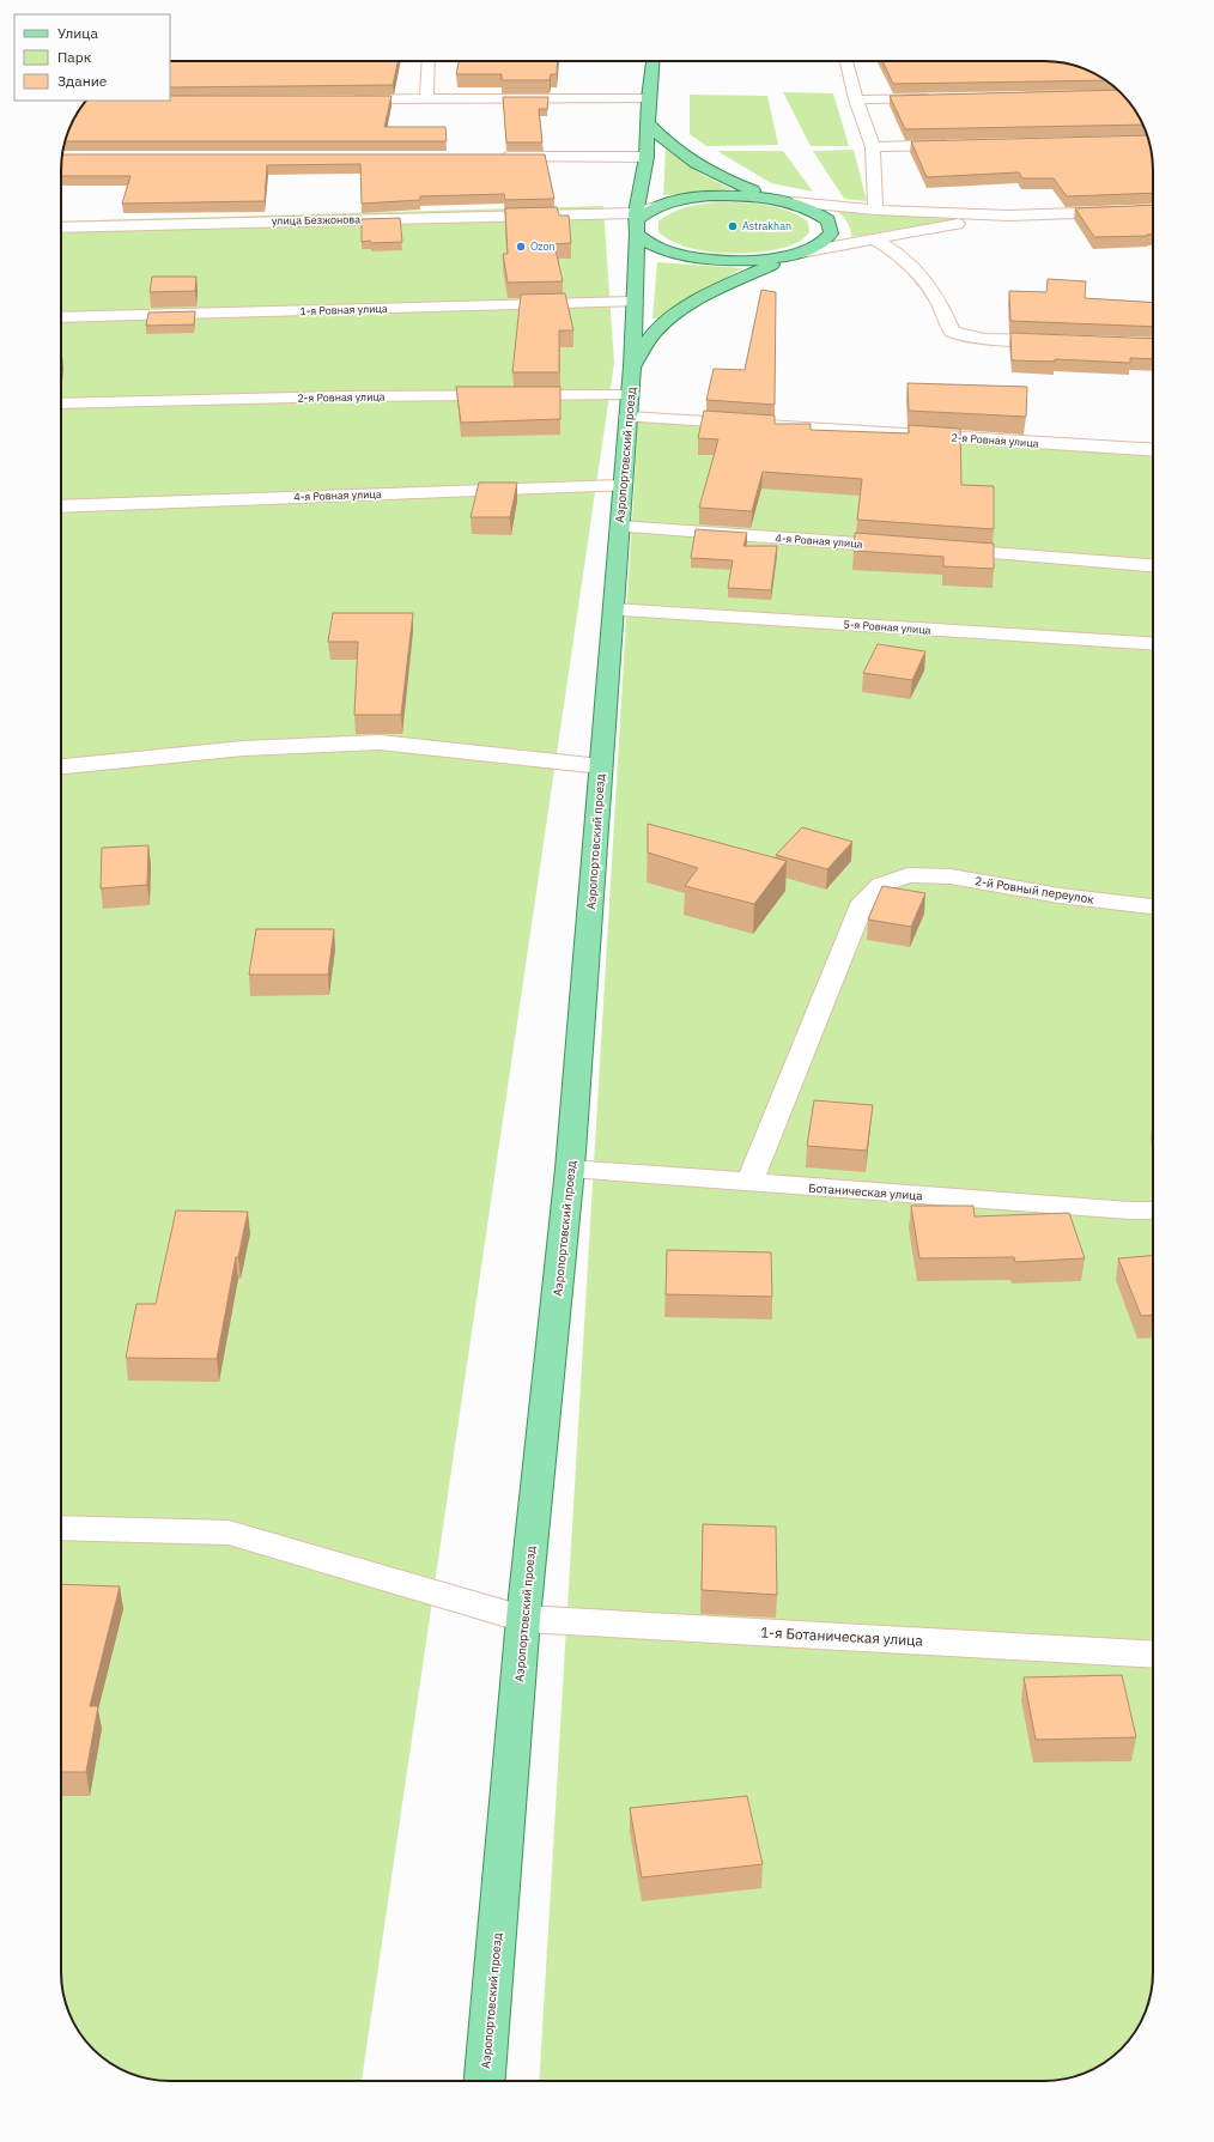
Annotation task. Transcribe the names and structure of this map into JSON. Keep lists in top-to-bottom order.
{
  "streets": {
    "main road": ["Аэропортовский проезд"],
    "street": [
      "улица Безжонова",
      "1-я Ровная улица",
      "2-я Ровная улица",
      "4-я Ровная улица",
      "5-я Ровная улица",
      "2-й Ровный переулок",
      "Ботаническая улица",
      "1-я Ботаническая улица"
    ]
  },
  "crossings": [
    ["улица Безжонова", "Аэропортовский проезд"],
    ["1-я Ровная улица", "Аэропортовский проезд"],
    ["2-я Ровная улица", "Аэропортовский проезд"],
    ["Аэропортовский проезд", "4-я Ровная улица"],
    ["Аэропортовский проезд", "5-я Ровная улица"],
    ["Аэропортовский проезд", "Ботаническая улица"],
    ["Аэропортовский проезд", "1-я Ботаническая улица"],
    ["2-й Ровный переулок", "Ботаническая улица"]
  ],
  "places": ["Astrakhan", "Ozon"],
  "legend": ["Улица", "Парк", "Здание"]
}
